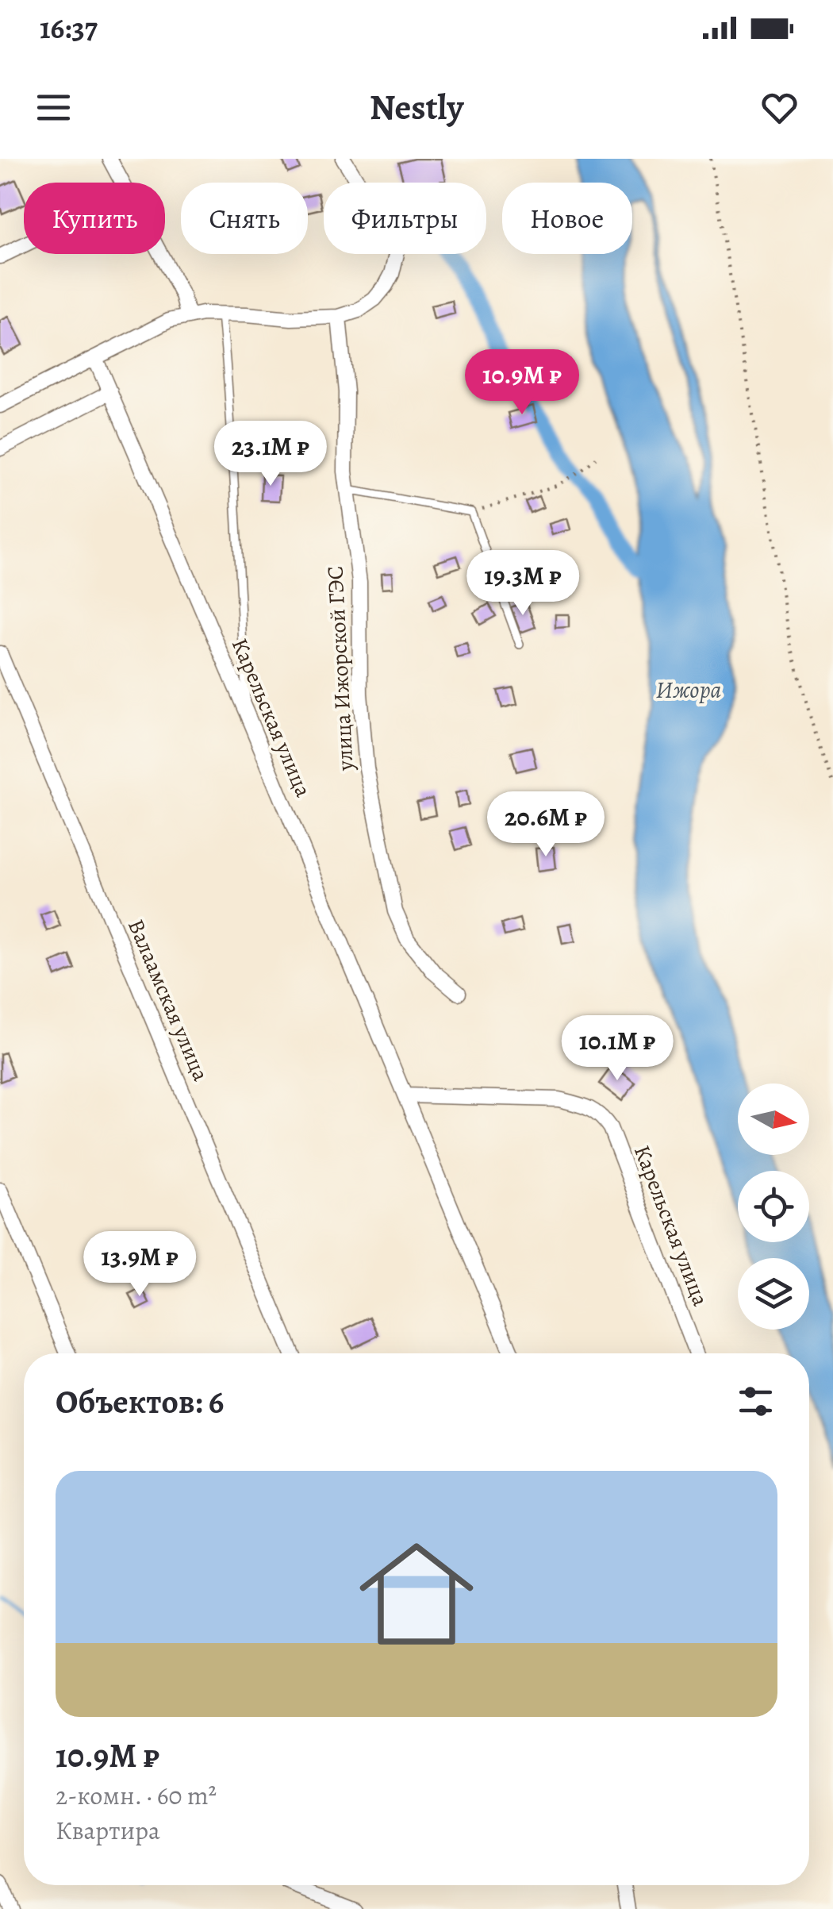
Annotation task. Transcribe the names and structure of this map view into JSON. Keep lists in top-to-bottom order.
{
  "streets": {
    "street": ["улица Ижорской ГЭС", "Карельская улица", "Валаамская улица"]
  },
  "water": ["Ижора"],
  "north": "right",
  "page": {
    "status": "16:37",
    "header": "Nestly",
    "chip": [
      "Купить",
      "Снять",
      "Фильтры",
      "Новое"
    ],
    "price": [
      "10.9M ₽",
      "23.1M ₽",
      "19.3M ₽",
      "20.6M ₽",
      "10.1M ₽",
      "13.9M ₽"
    ],
    "heading": "Объектов: 6",
    "list": [
      {
        "name": "10.9M ₽",
        "note": "2-комн. · 60 m² · Квартира"
      }
    ]
  }
}
